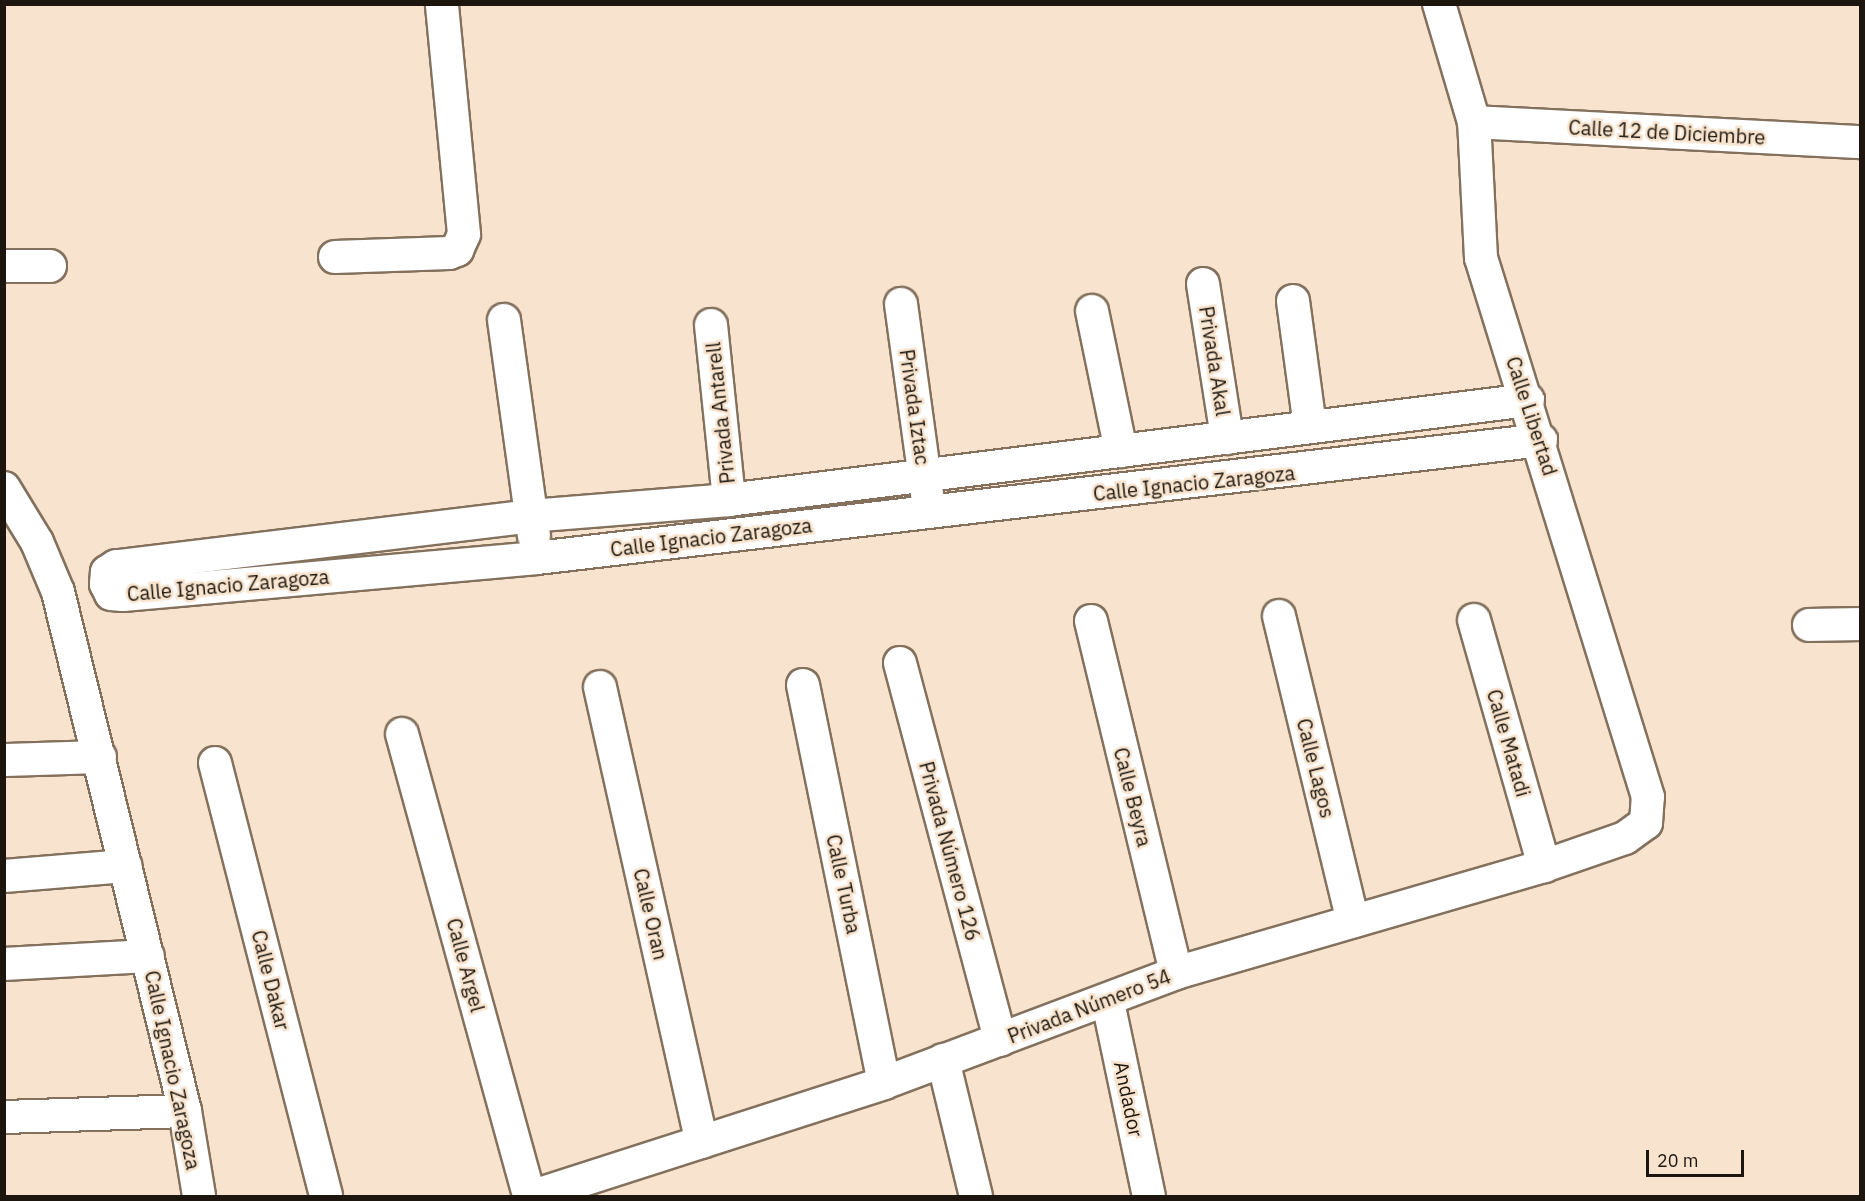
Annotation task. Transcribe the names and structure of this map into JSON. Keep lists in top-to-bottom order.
{
  "streets": {
    "street": [
      "Calle 12 de Diciembre",
      "Privada Akal",
      "Privada Iztac",
      "Privada Antarell",
      "Calle Libertad",
      "Calle Ignacio Zaragoza",
      "Calle Matadi",
      "Calle Lagos",
      "Calle Beyra",
      "Privada Número 126",
      "Calle Turba",
      "Calle Oran",
      "Calle Argel",
      "Calle Dakar",
      "Privada Número 54",
      "Andador"
    ]
  },
  "crossings": [
    ["Calle 12 de Diciembre", "Calle Libertad"],
    ["Privada Akal", "Calle Ignacio Zaragoza"],
    ["Privada Iztac", "Calle Ignacio Zaragoza"],
    ["Privada Antarell", "Calle Ignacio Zaragoza"],
    ["Calle Libertad", "Calle Ignacio Zaragoza"],
    ["Calle Libertad", "Privada Número 54"],
    ["Calle Matadi", "Privada Número 54"],
    ["Calle Lagos", "Privada Número 54"],
    ["Calle Beyra", "Privada Número 54"],
    ["Privada Número 126", "Privada Número 54"],
    ["Calle Turba", "Privada Número 54"],
    ["Calle Oran", "Privada Número 54"],
    ["Calle Argel", "Privada Número 54"],
    ["Privada Número 54", "Andador"]
  ],
  "scale_bar": "20 m"
}
